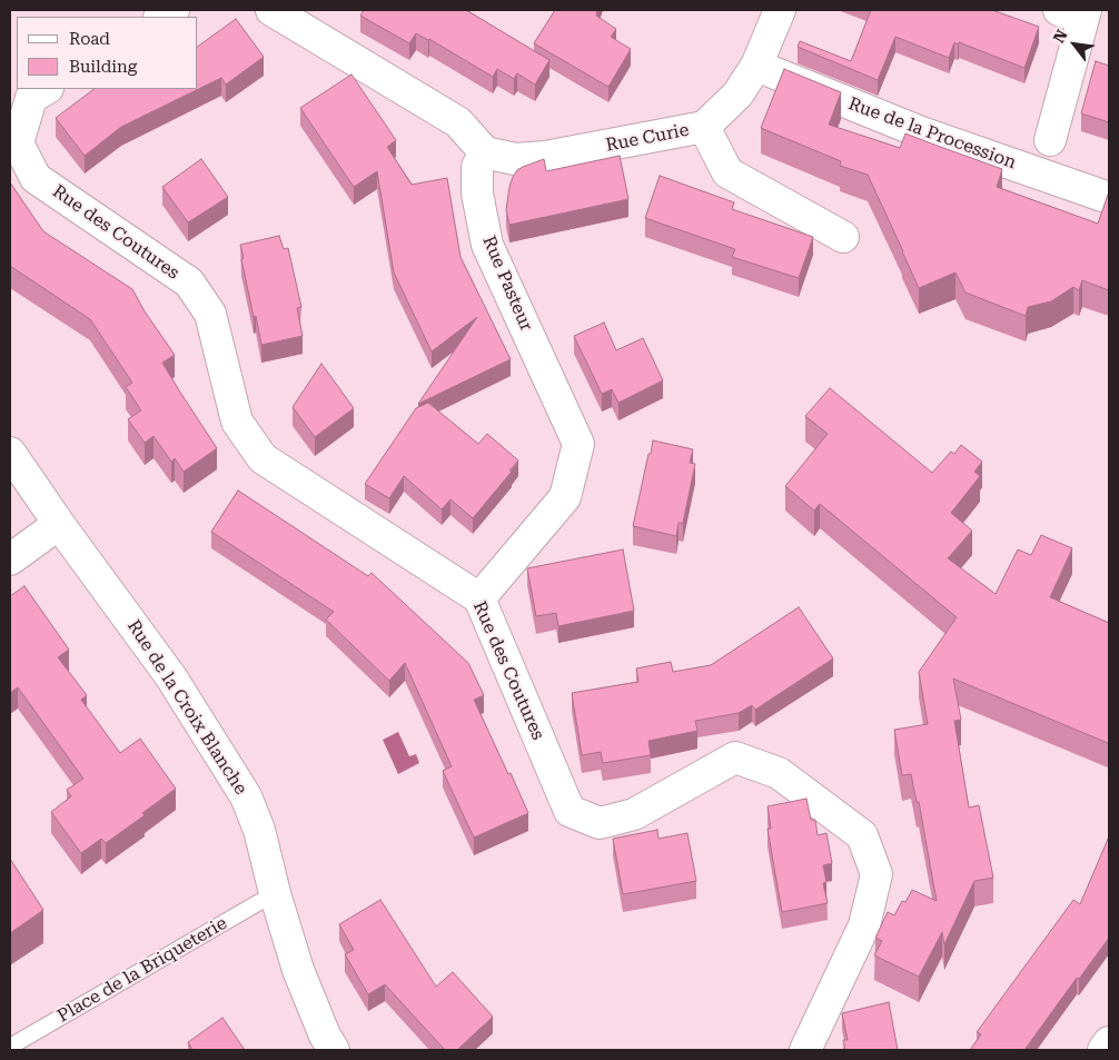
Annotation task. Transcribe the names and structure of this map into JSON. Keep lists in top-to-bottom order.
{
  "streets": {
    "street": [
      "Rue de la Procession",
      "Rue Curie",
      "Rue des Coutures",
      "Rue Pasteur",
      "Rue de la Croix Blanche"
    ],
    "lane": ["Place de la Briqueterie"]
  },
  "crossings": [
    ["Rue de la Procession", "Rue Curie"],
    ["Rue Curie", "Rue Pasteur"],
    ["Rue des Coutures", "Rue Pasteur"],
    ["Rue de la Croix Blanche", "Place de la Briqueterie"]
  ],
  "legend": ["Road", "Building"],
  "north": "top left"
}
